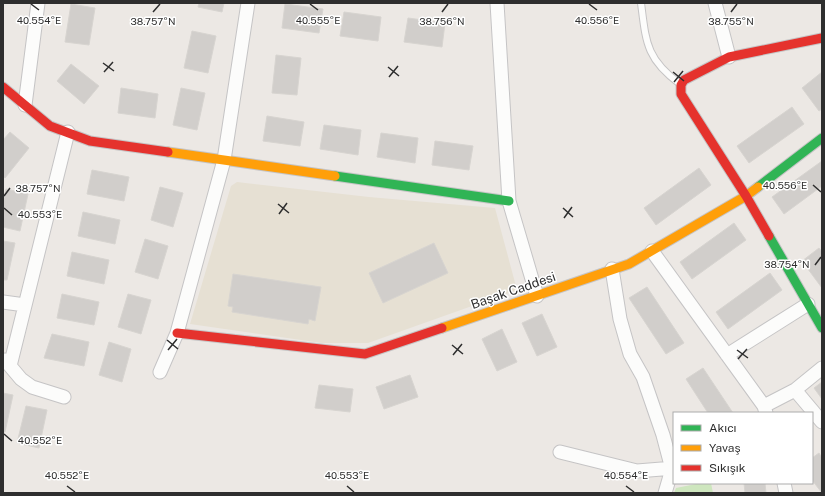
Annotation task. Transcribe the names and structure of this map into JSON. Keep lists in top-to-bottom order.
{
  "streets": {
    "street": ["Başak Caddesi"]
  },
  "legend": ["Akıcı", "Yavaş", "Sıkışık"],
  "coordinates": [
    "40.554°E",
    "40.555°E",
    "40.556°E",
    "38.757°N",
    "38.756°N",
    "38.755°N",
    "40.553°E",
    "38.754°N",
    "40.552°E"
  ]
}
